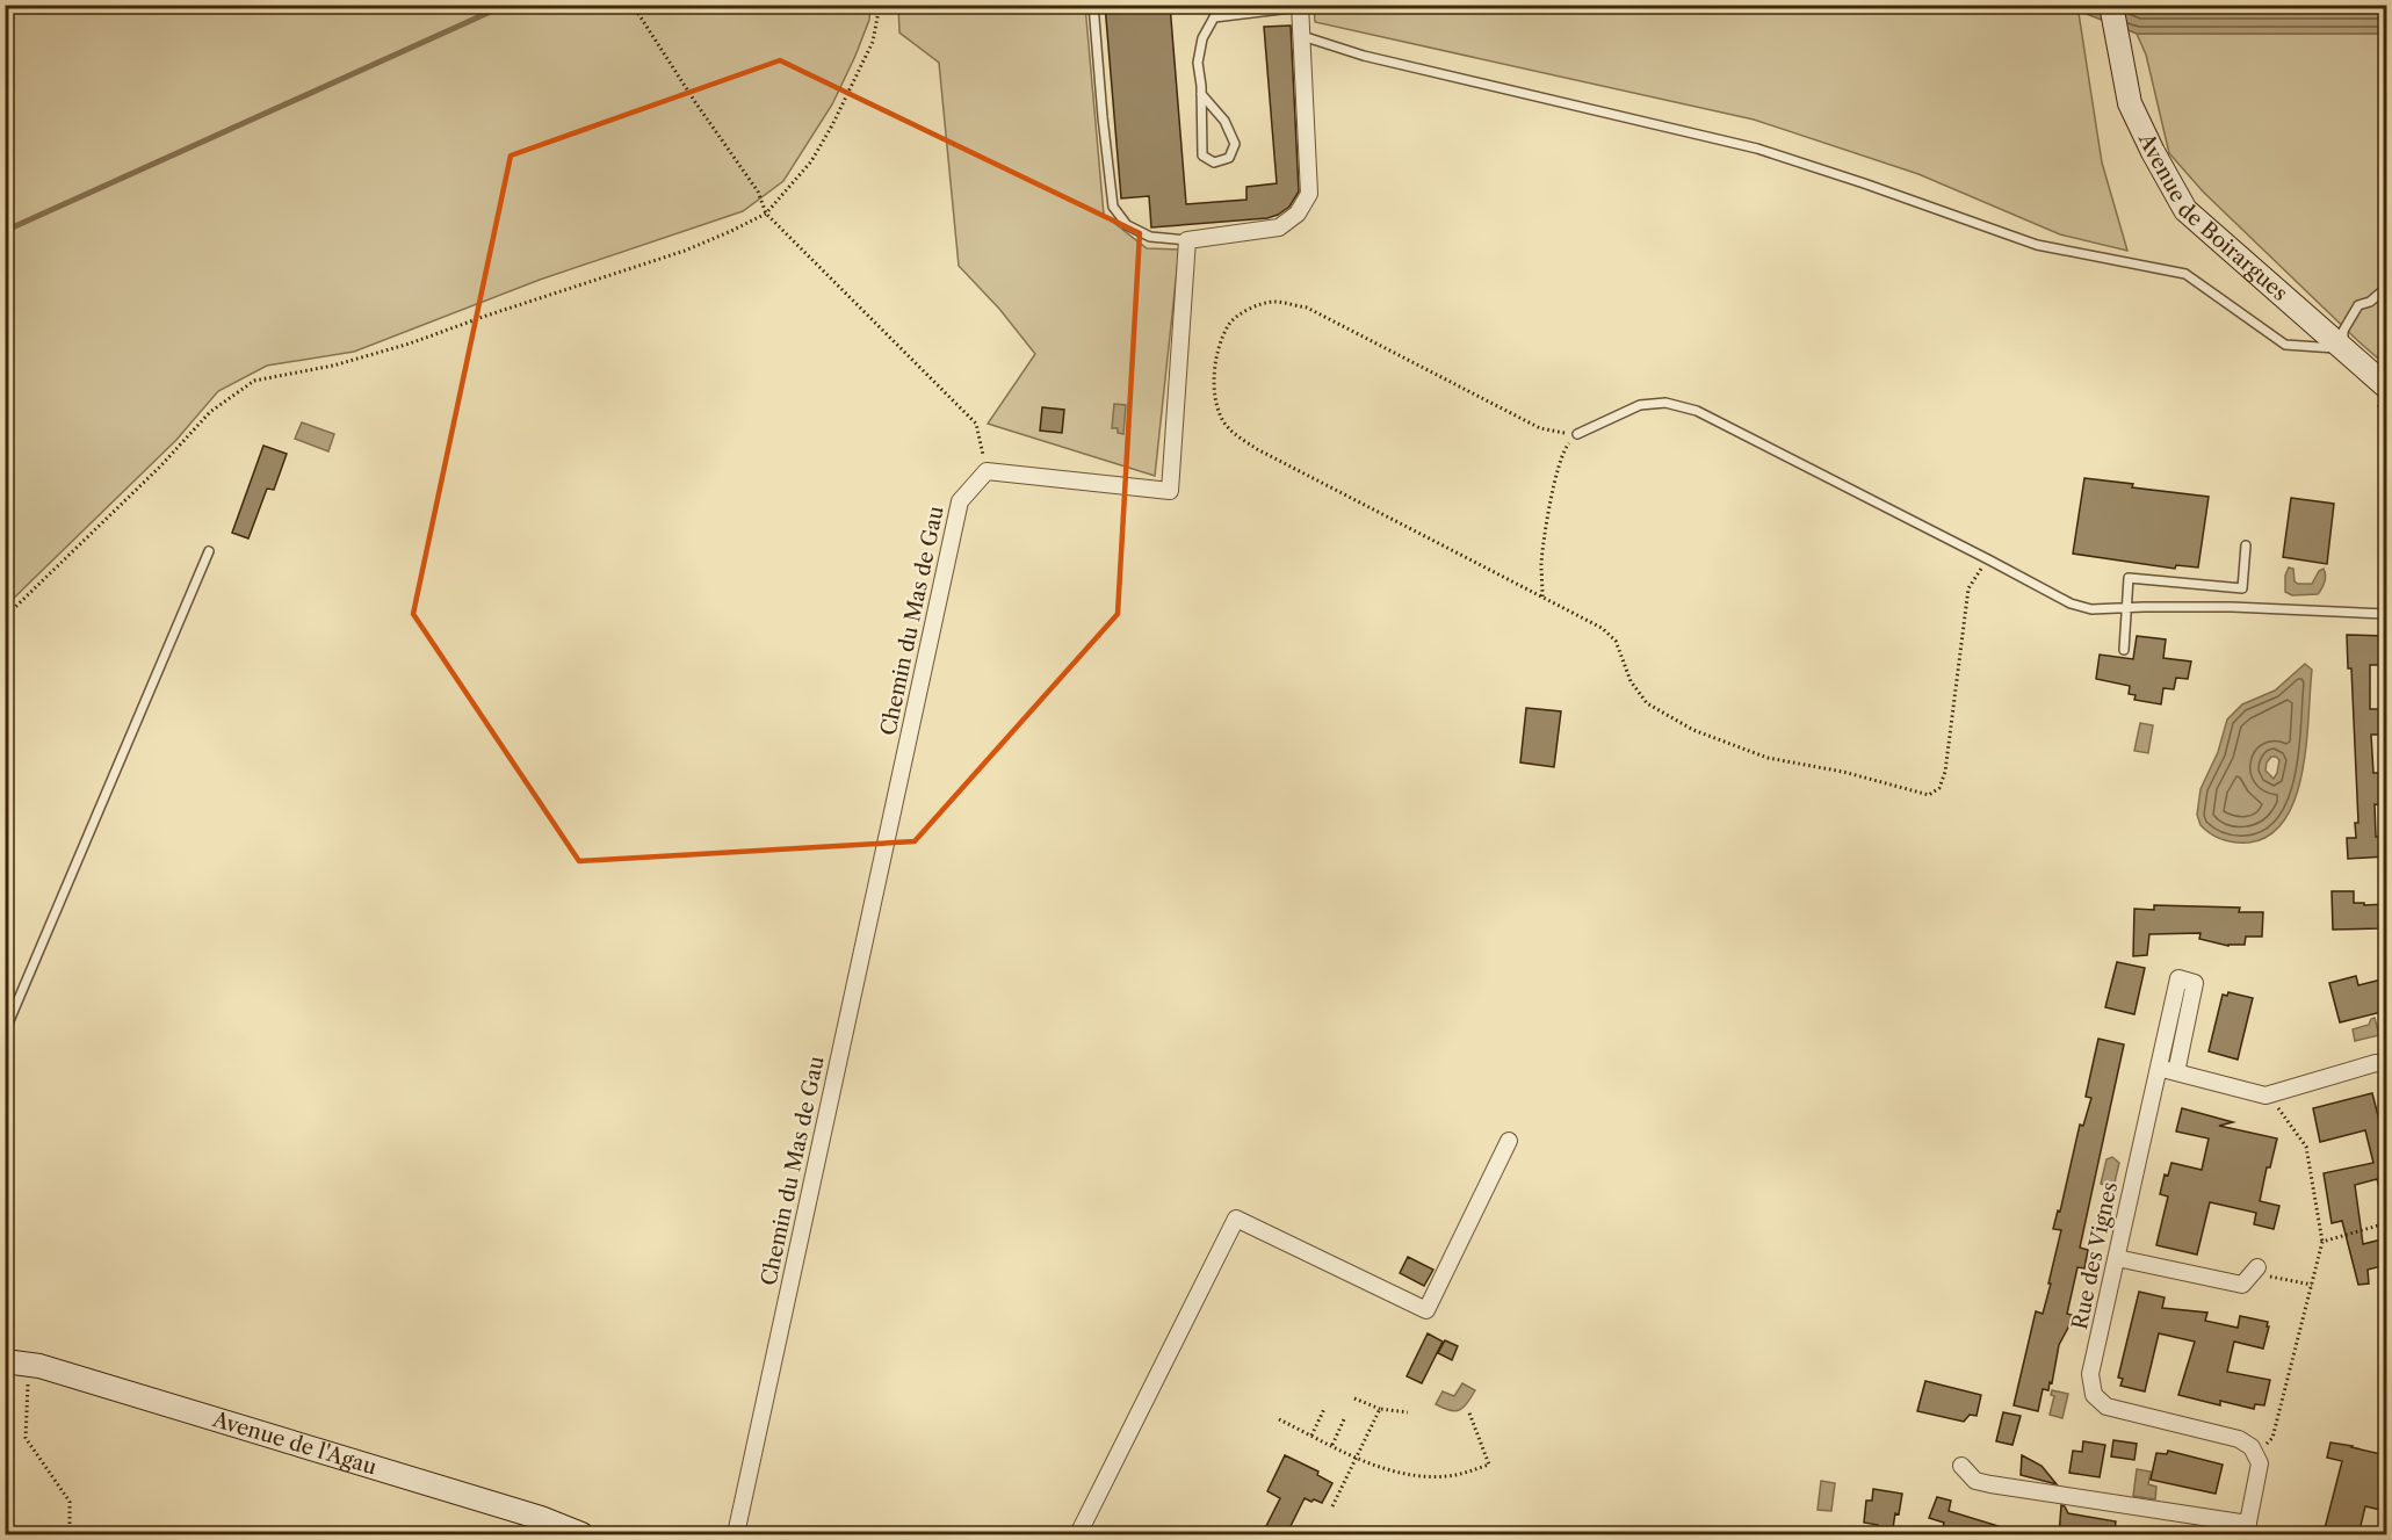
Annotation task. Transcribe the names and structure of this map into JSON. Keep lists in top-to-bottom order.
{
  "streets": {
    "street": [
      "Avenue de Boirargues",
      "Chemin du Mas de Gau",
      "Rue des Vignes",
      "Avenue de l'Agau"
    ]
  }
}
